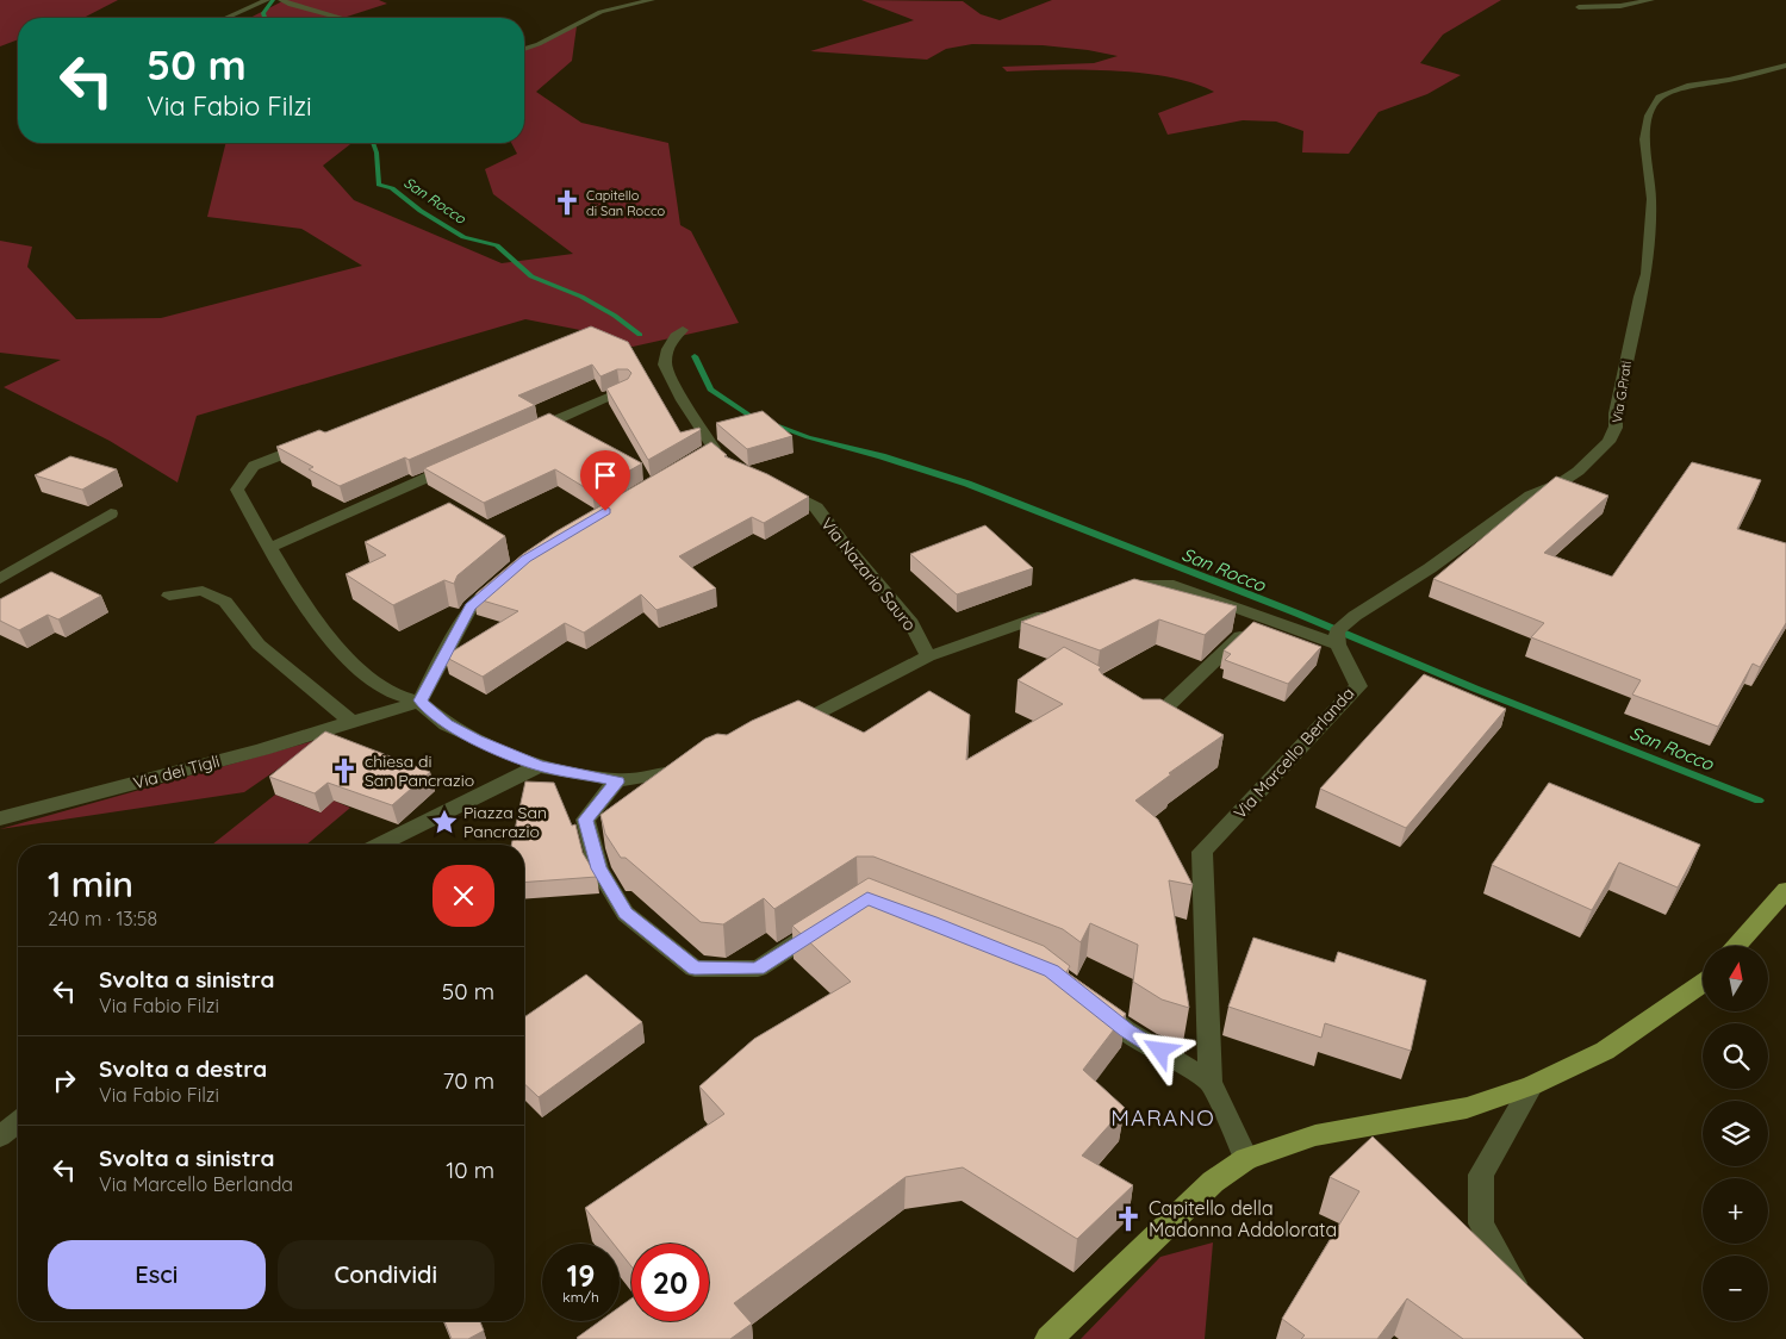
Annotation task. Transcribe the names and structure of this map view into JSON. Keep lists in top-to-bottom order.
{
  "streets": {
    "street": [
      "Via G.Prati",
      "Via Nazario Sauro",
      "Via Marcello Berlanda",
      "Via dei Tigli"
    ]
  },
  "crossings": [
    ["Via G.Prati", "Via Marcello Berlanda"]
  ],
  "districts": ["MARANO"],
  "water": ["San Rocco"],
  "places": {
    "church": ["Capitello di San Rocco", "chiesa di San Pancrazio", "Capitello della Madonna Addolorata"],
    "place": ["Piazza San Pancrazio"]
  },
  "north": "top",
  "page": {
    "turn": ["50 m", "Via Fabio Filzi"],
    "heading": ["1 min", "240 m · 13:58"],
    "map_buttons": ["+", "−"],
    "list": [
      {
        "name": "Svolta a sinistra",
        "note": "Via Fabio Filzi",
        "value": "50 m"
      },
      {
        "name": "Svolta a destra",
        "note": "Via Fabio Filzi",
        "value": "70 m"
      },
      {
        "name": "Svolta a sinistra",
        "note": "Via Marcello Berlanda",
        "value": "10 m"
      }
    ],
    "buttons": ["Esci", "Condividi"],
    "speed": "19 km/h",
    "limit": "20"
  }
}
